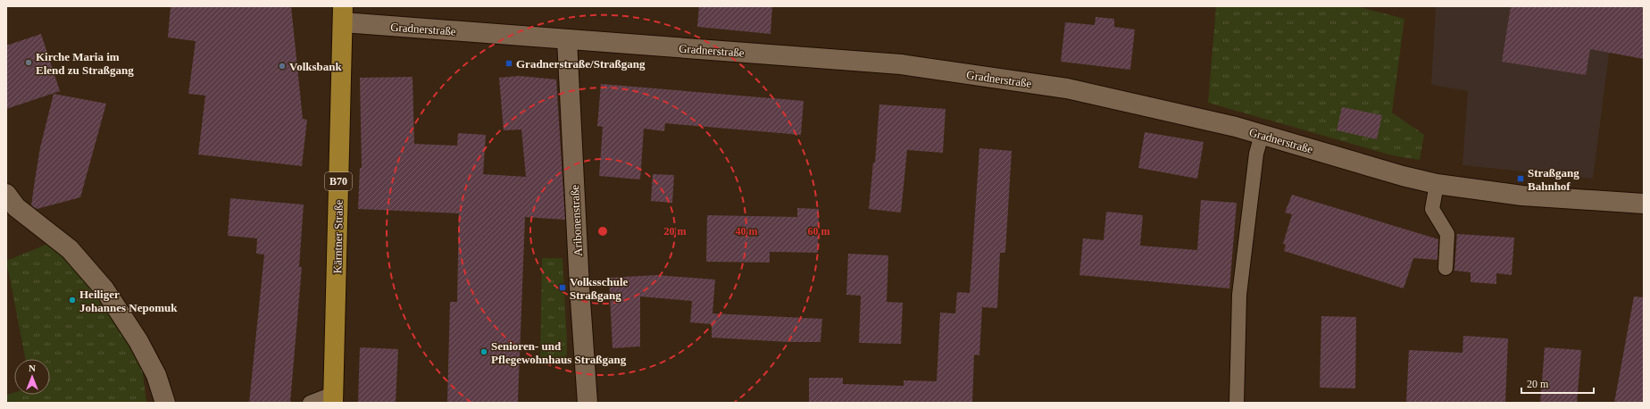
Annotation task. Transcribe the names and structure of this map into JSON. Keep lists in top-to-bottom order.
{
  "streets": {
    "main road": [
      "Gradnerstraße",
      "B70",
      "Aribonenstraße",
      "Kärntner Straße"
    ]
  },
  "crossings": [
    ["Gradnerstraße", "Aribonenstraße"],
    ["Gradnerstraße", "Kärntner Straße"]
  ],
  "places": {
    "other": [
      "Kirche Maria im Elend zu Straßgang",
      "Volksbank",
      "Heiliger Johannes Nepomuk",
      "Senioren- und Pflegewohnhaus Straßgang"
    ],
    "transit": ["Gradnerstraße/Straßgang", "Straßgang Bahnhof", "Volksschule Straßgang"]
  },
  "scale_bar": "20 m",
  "north": "top",
  "rings": ["20 m", "40 m", "60 m"]
}
